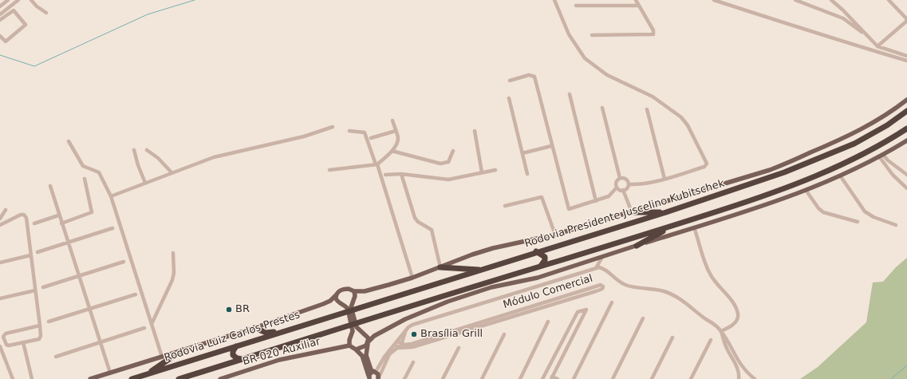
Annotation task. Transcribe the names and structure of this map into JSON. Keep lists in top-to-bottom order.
{
  "streets": {
    "highway": ["Rodovia Presidente Juscelino Kubitschek", "Rodovia Luiz Carlos Prestes"],
    "main road": ["BR-020 Auxiliar"],
    "street": ["Módulo Comercial"]
  },
  "crossings": [
    ["Rodovia Presidente Juscelino Kubitschek", "Rodovia Luiz Carlos Prestes"]
  ],
  "places": ["BR", "Brasília Grill"]
}
